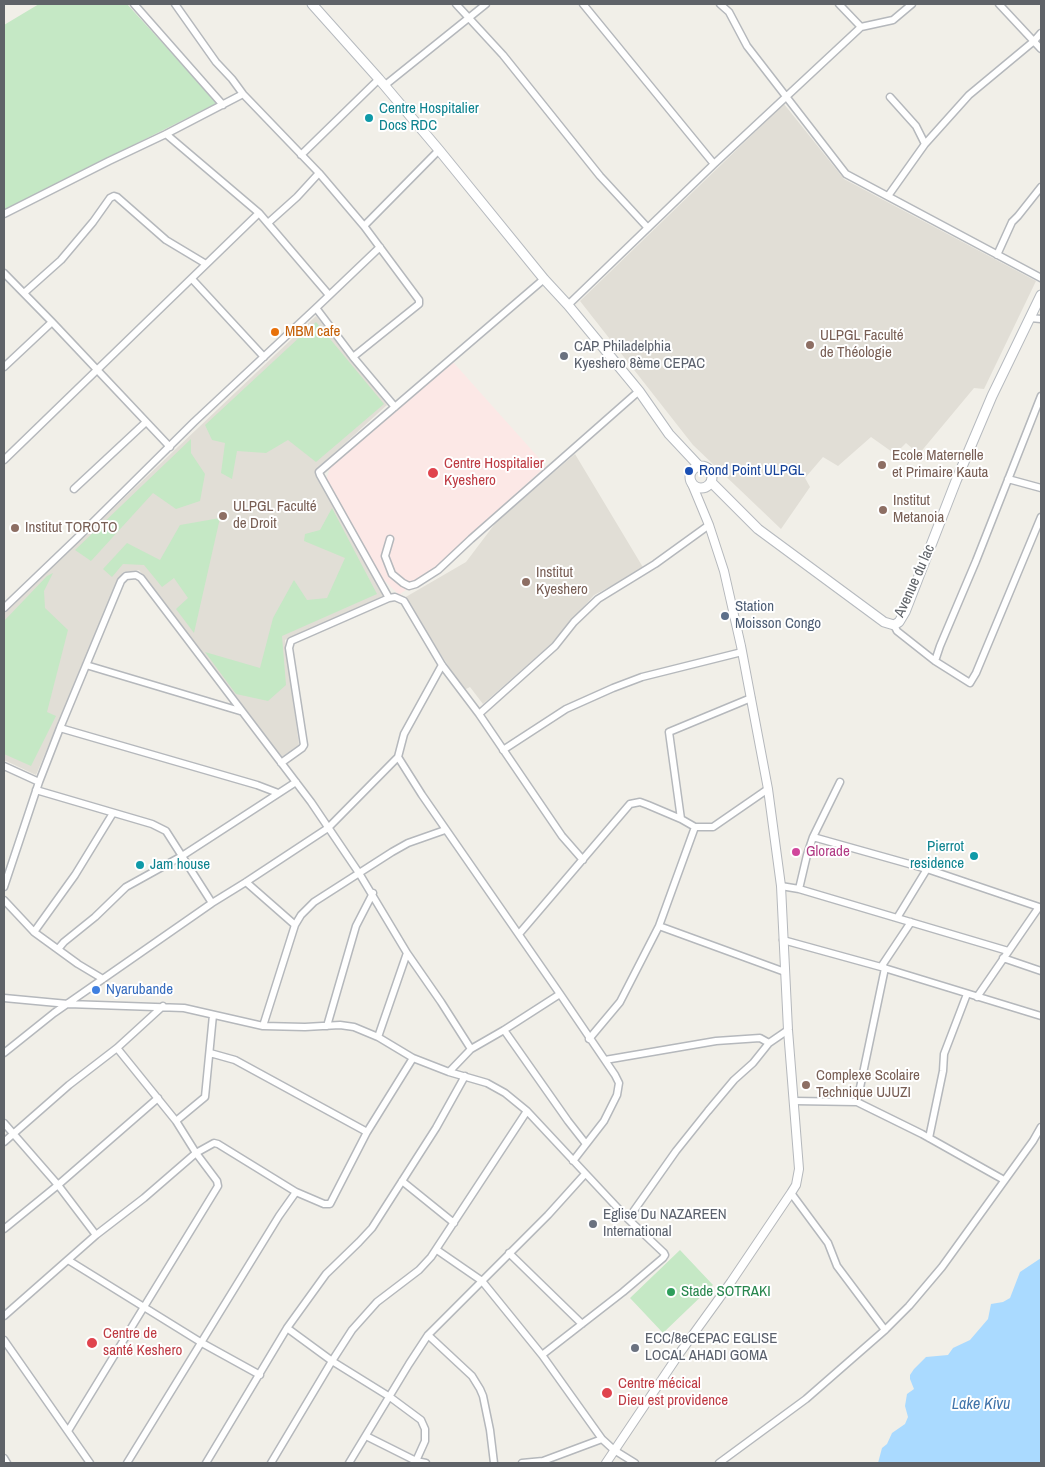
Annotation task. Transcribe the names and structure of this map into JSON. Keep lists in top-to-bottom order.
{
  "streets": {
    "main road": ["Avenue du lac"]
  },
  "water": ["Lake Kivu"],
  "places": [
    "Centre Hospitalier Docs RDC",
    "MBM cafe",
    "ULPGL Faculté de Théologie",
    "CAP Philadelphia Kyeshero 8ème CEPAC",
    "Ecole Maternelle et Primaire Kauta",
    "Rond Point ULPGL",
    "Centre Hospitalier Kyeshero",
    "Institut Metanoia",
    "ULPGL Faculté de Droit",
    "Institut TOROTO",
    "Institut Kyeshero",
    "Station Moisson Congo",
    "Glorade",
    "Pierrot residence",
    "Jam house",
    "Nyarubande",
    "Complexe Scolaire Technique UJUZI",
    "Eglise Du NAZAREEN International",
    "Stade SOTRAKI",
    "Centre de santé Keshero",
    "ECC/8eCEPAC EGLISE LOCAL AHADI GOMA",
    "Centre mécical Dieu est providence"
  ]
}
